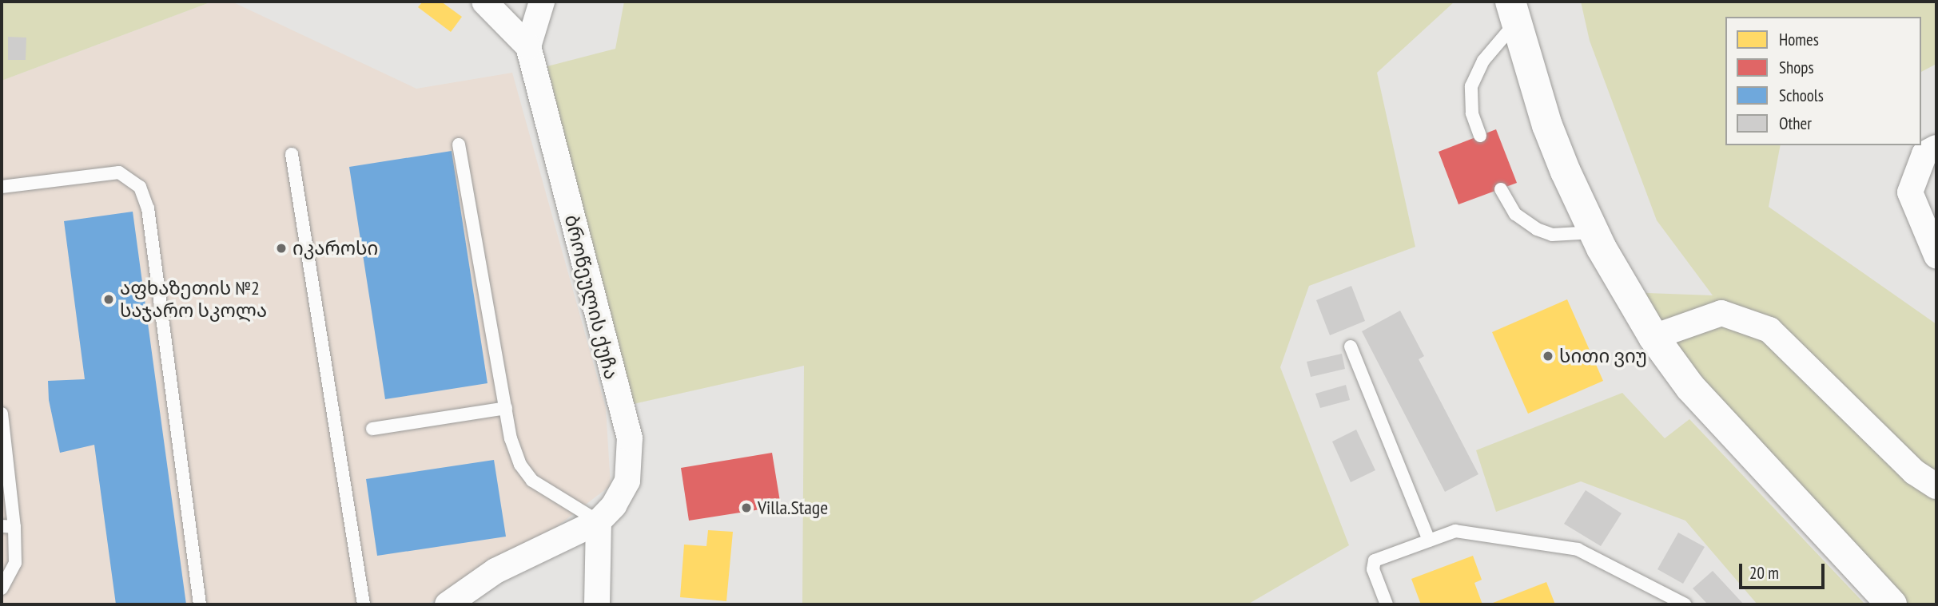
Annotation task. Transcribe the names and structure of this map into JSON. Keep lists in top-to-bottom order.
{
  "streets": {
    "street": ["ბროწეულის ქუჩა"]
  },
  "places": [
    "იკაროსი",
    "აფხაზეთის №2 საჯარო სკოლა",
    "სითი ვიუ",
    "Villa.Stage"
  ],
  "legend": [
    "Homes",
    "Shops",
    "Schools",
    "Other"
  ],
  "scale_bar": "20 m"
}
